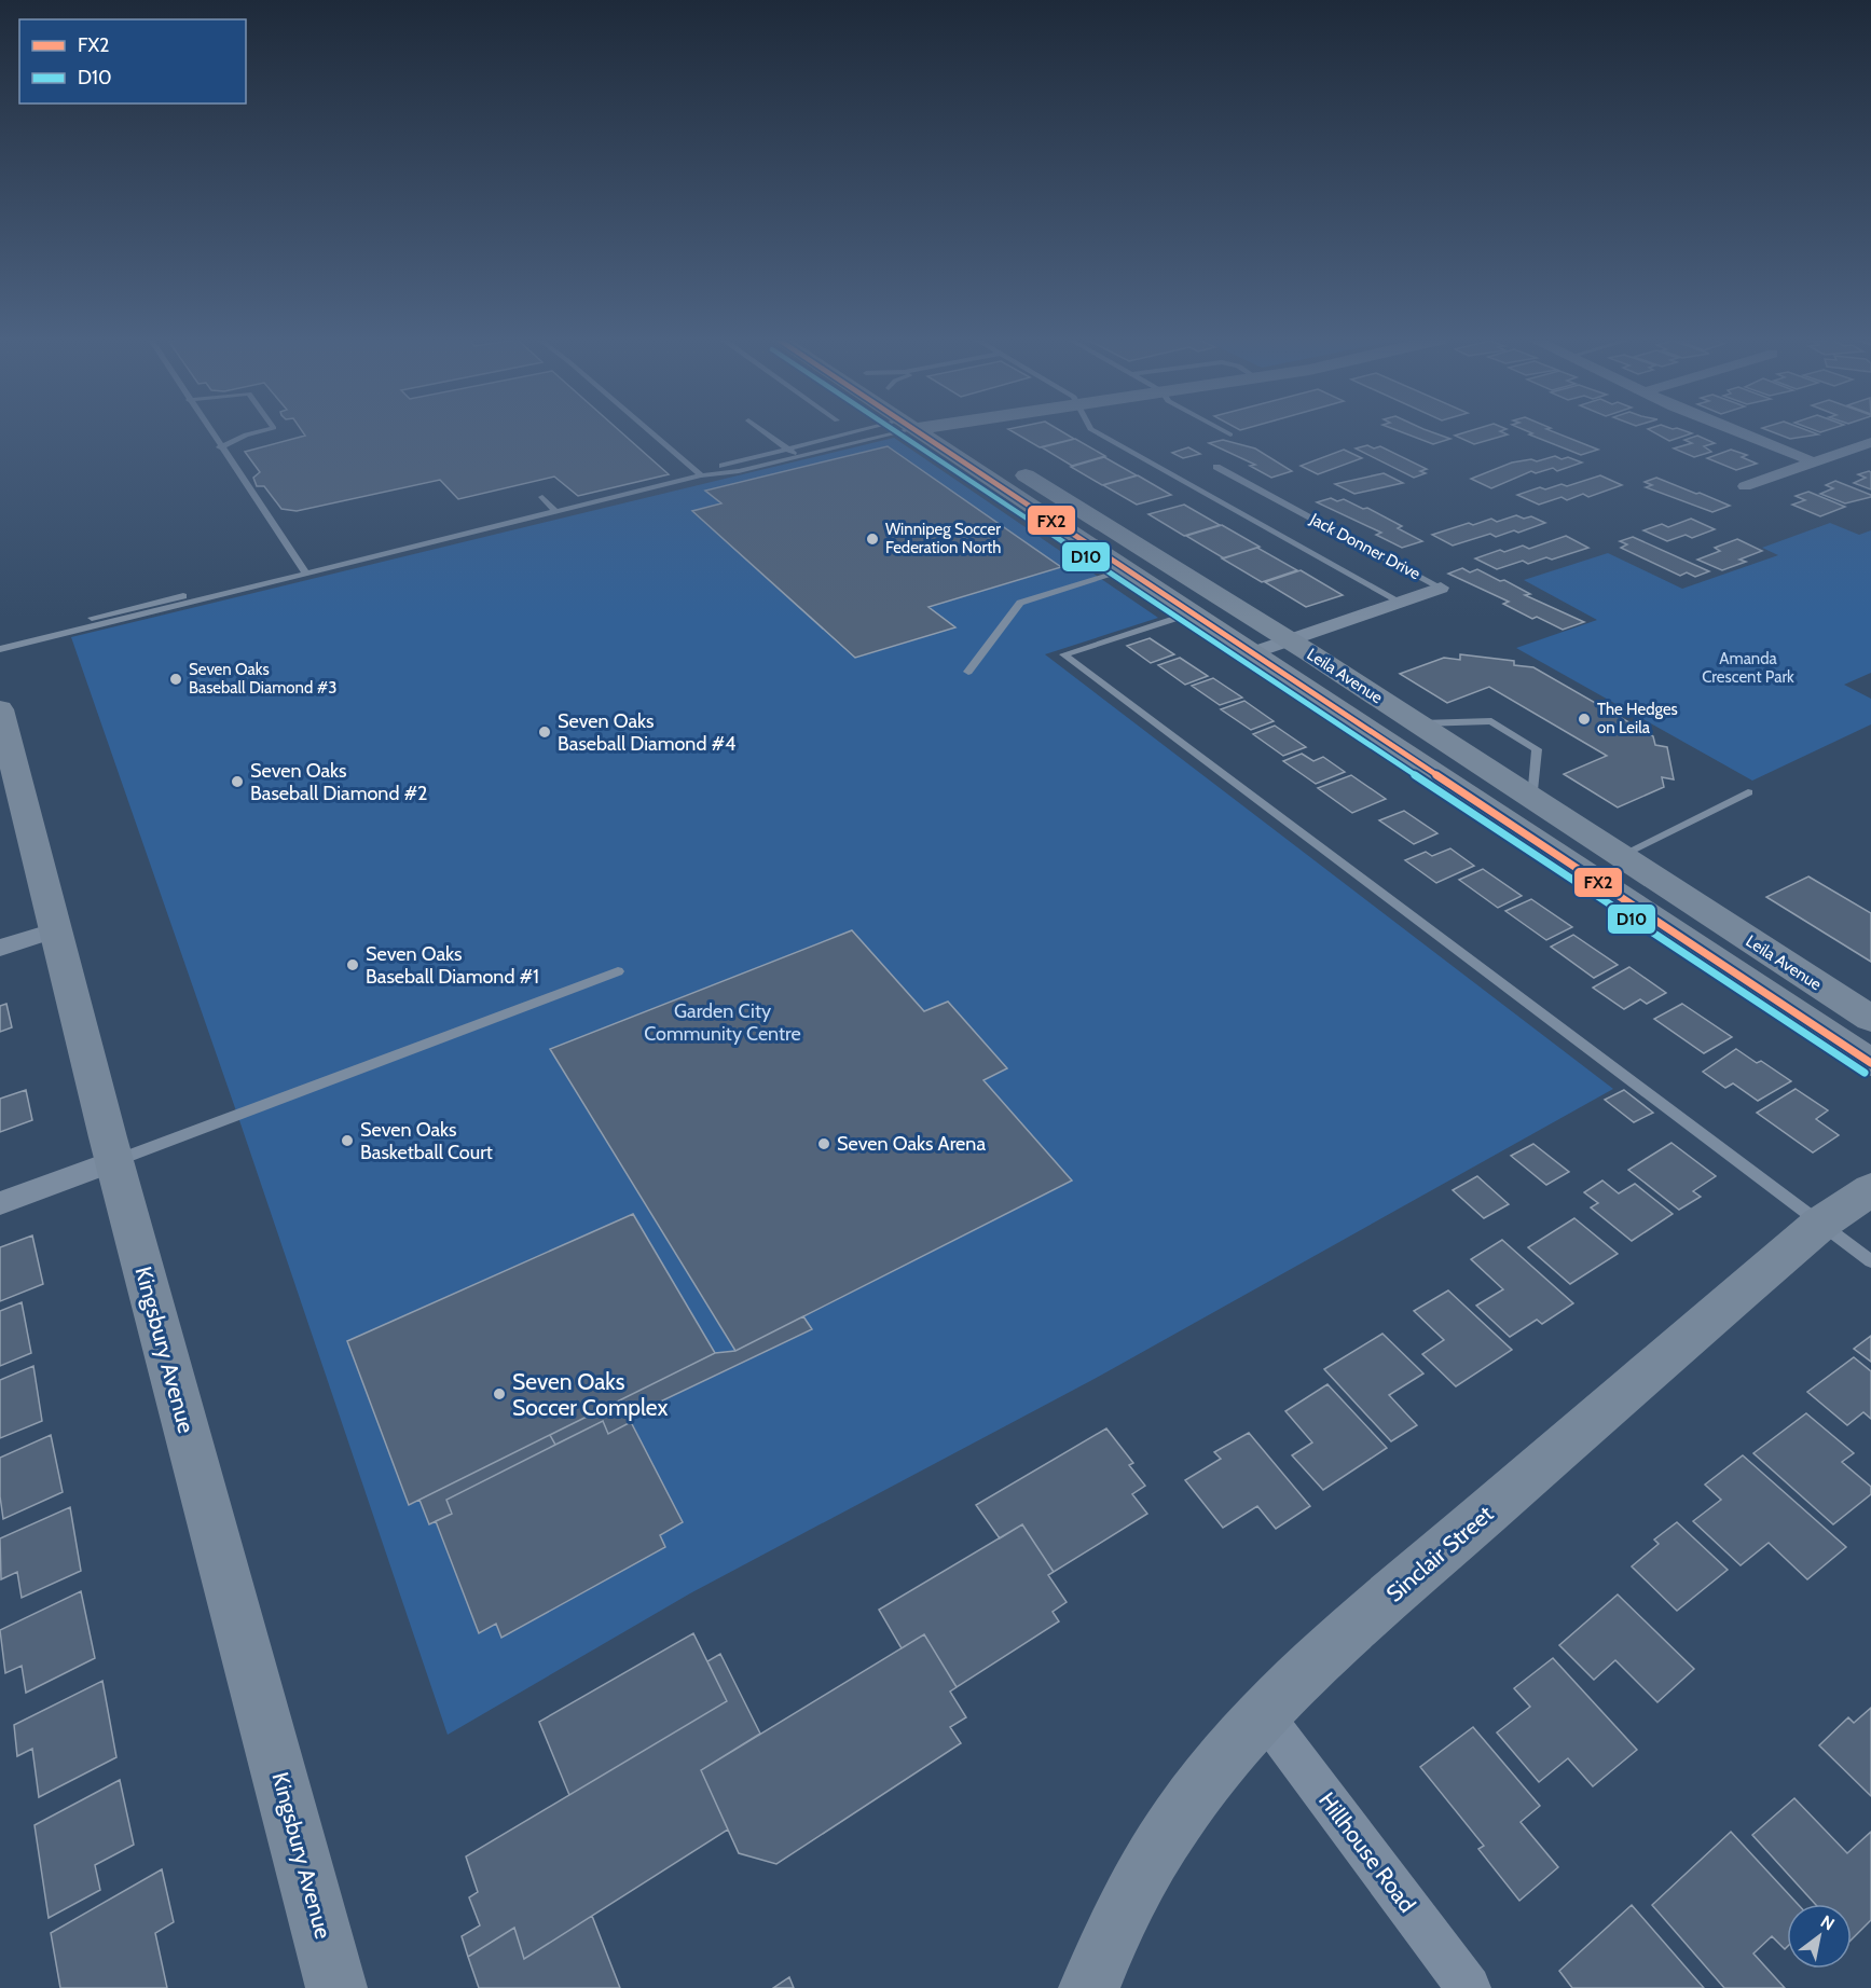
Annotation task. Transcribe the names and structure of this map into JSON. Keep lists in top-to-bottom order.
{
  "streets": {
    "main road": ["Leila Avenue", "Kingsbury Avenue", "Sinclair Street"],
    "street": ["Jack Donner Drive", "Hillhouse Road"]
  },
  "crossings": [
    ["Jack Donner Drive", "Leila Avenue"],
    ["Sinclair Street", "Hillhouse Road"]
  ],
  "parks": ["Amanda Crescent Park", "Garden City Community Centre"],
  "places": [
    "Winnipeg Soccer Federation North",
    "Seven Oaks Baseball Diamond #3",
    "The Hedges on Leila",
    "Seven Oaks Baseball Diamond #4",
    "Seven Oaks Baseball Diamond #2",
    "Seven Oaks Baseball Diamond #1",
    "Seven Oaks Basketball Court",
    "Seven Oaks Arena",
    "Seven Oaks Soccer Complex"
  ],
  "lines": ["transit line FX2", "transit line D10"],
  "legend": ["FX2", "D10"],
  "north": "top right"
}
